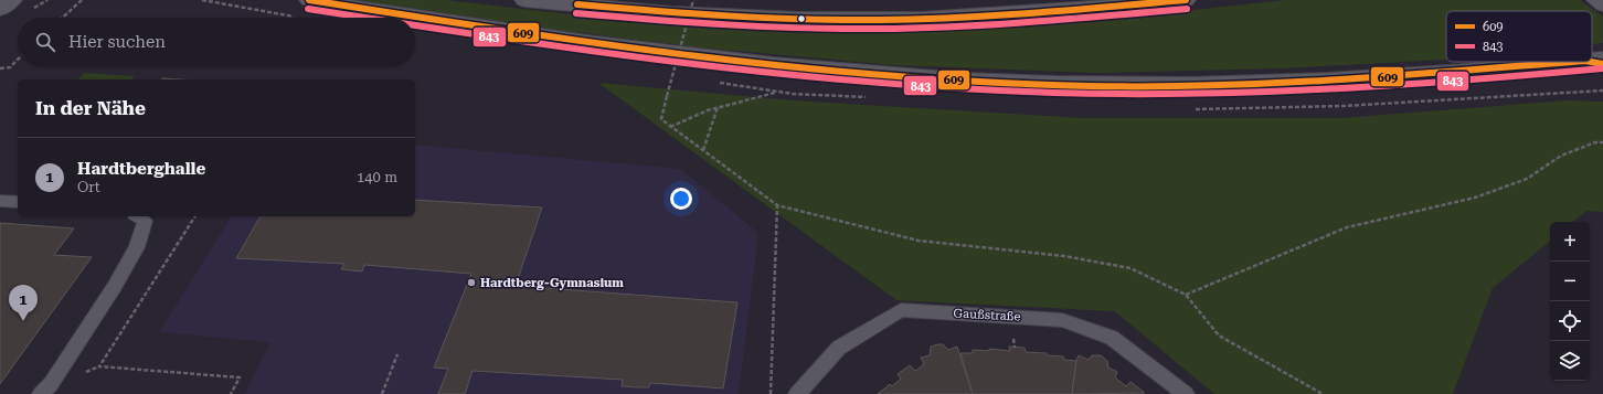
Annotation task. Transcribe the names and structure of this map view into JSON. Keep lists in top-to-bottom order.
{
  "streets": {
    "lane": ["Gaußstraße"]
  },
  "places": ["Hardtberg-Gymnasium"],
  "lines": ["transit line 609", "transit line 843"],
  "legend": ["609", "843"],
  "page": {
    "search": "Hier suchen",
    "heading": "In der Nähe",
    "list": [
      {
        "mark": "1",
        "name": "Hardtberghalle",
        "note": "Ort",
        "value": "140 m"
      }
    ],
    "map_buttons": ["+", "−"],
    "pins": "1"
  }
}
